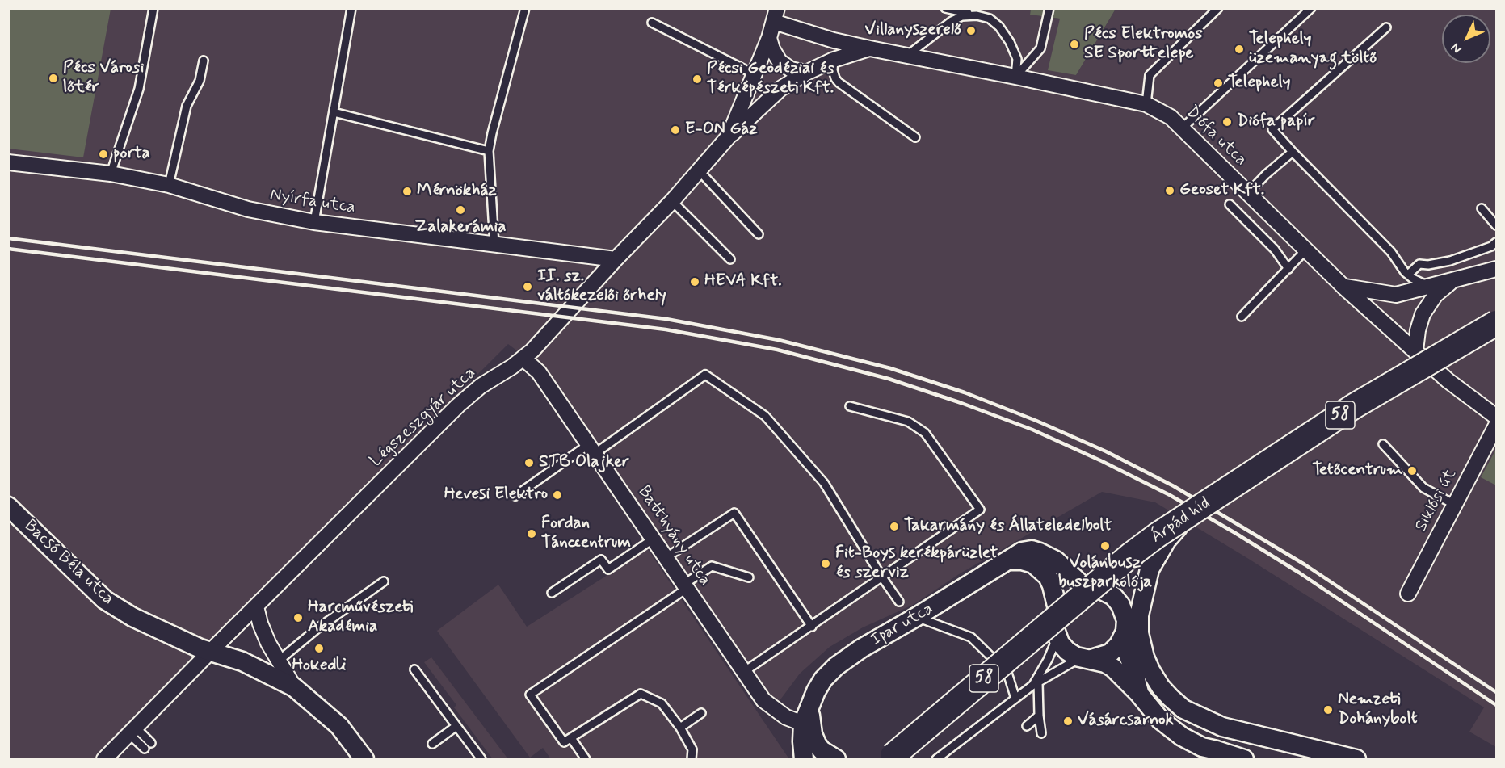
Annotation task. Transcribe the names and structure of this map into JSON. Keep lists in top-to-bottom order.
{
  "streets": {
    "main road": ["58", "Árpád híd"],
    "street": [
      "Diófa utca",
      "Nyírfa utca",
      "Légszeszgyár utca",
      "Siklósi út",
      "Batthyány utca",
      "Bacsó Béla utca",
      "Ipar utca"
    ]
  },
  "crossings": [
    ["Diófa utca", "Légszeszgyár utca"],
    ["Nyírfa utca", "Légszeszgyár utca"],
    ["Légszeszgyár utca", "Batthyány utca"],
    ["Légszeszgyár utca", "Bacsó Béla utca"],
    ["Batthyány utca", "Ipar utca"]
  ],
  "places": [
    "Villanyszerelő",
    "Pécs Elektromos SE Sporttelepe",
    "Telephely üzemanyag töltő",
    "Pécs Városi lőtér",
    "Pécsi Geodéziai és Térképészeti Kft.",
    "Telephely",
    "Diófa papír",
    "E-ON Gáz",
    "porta",
    "Geoset Kft.",
    "Mérnökház",
    "Zalakerámia",
    "HEVA Kft.",
    "II. sz. váltókezelői őrhely",
    "STB Olajker",
    "Tetőcentrum",
    "Hevesi Elektro",
    "Takarmány és Állateledelbolt",
    "Fordan Tánccentrum",
    "Volánbusz buszparkolója",
    "Fit-Boys kerékpárüzlet és szerviz",
    "Harcművészeti Akadémia",
    "Hokedli",
    "Nemzeti Dohánybolt",
    "Vásárcsarnok"
  ],
  "north": "bottom left"
}
